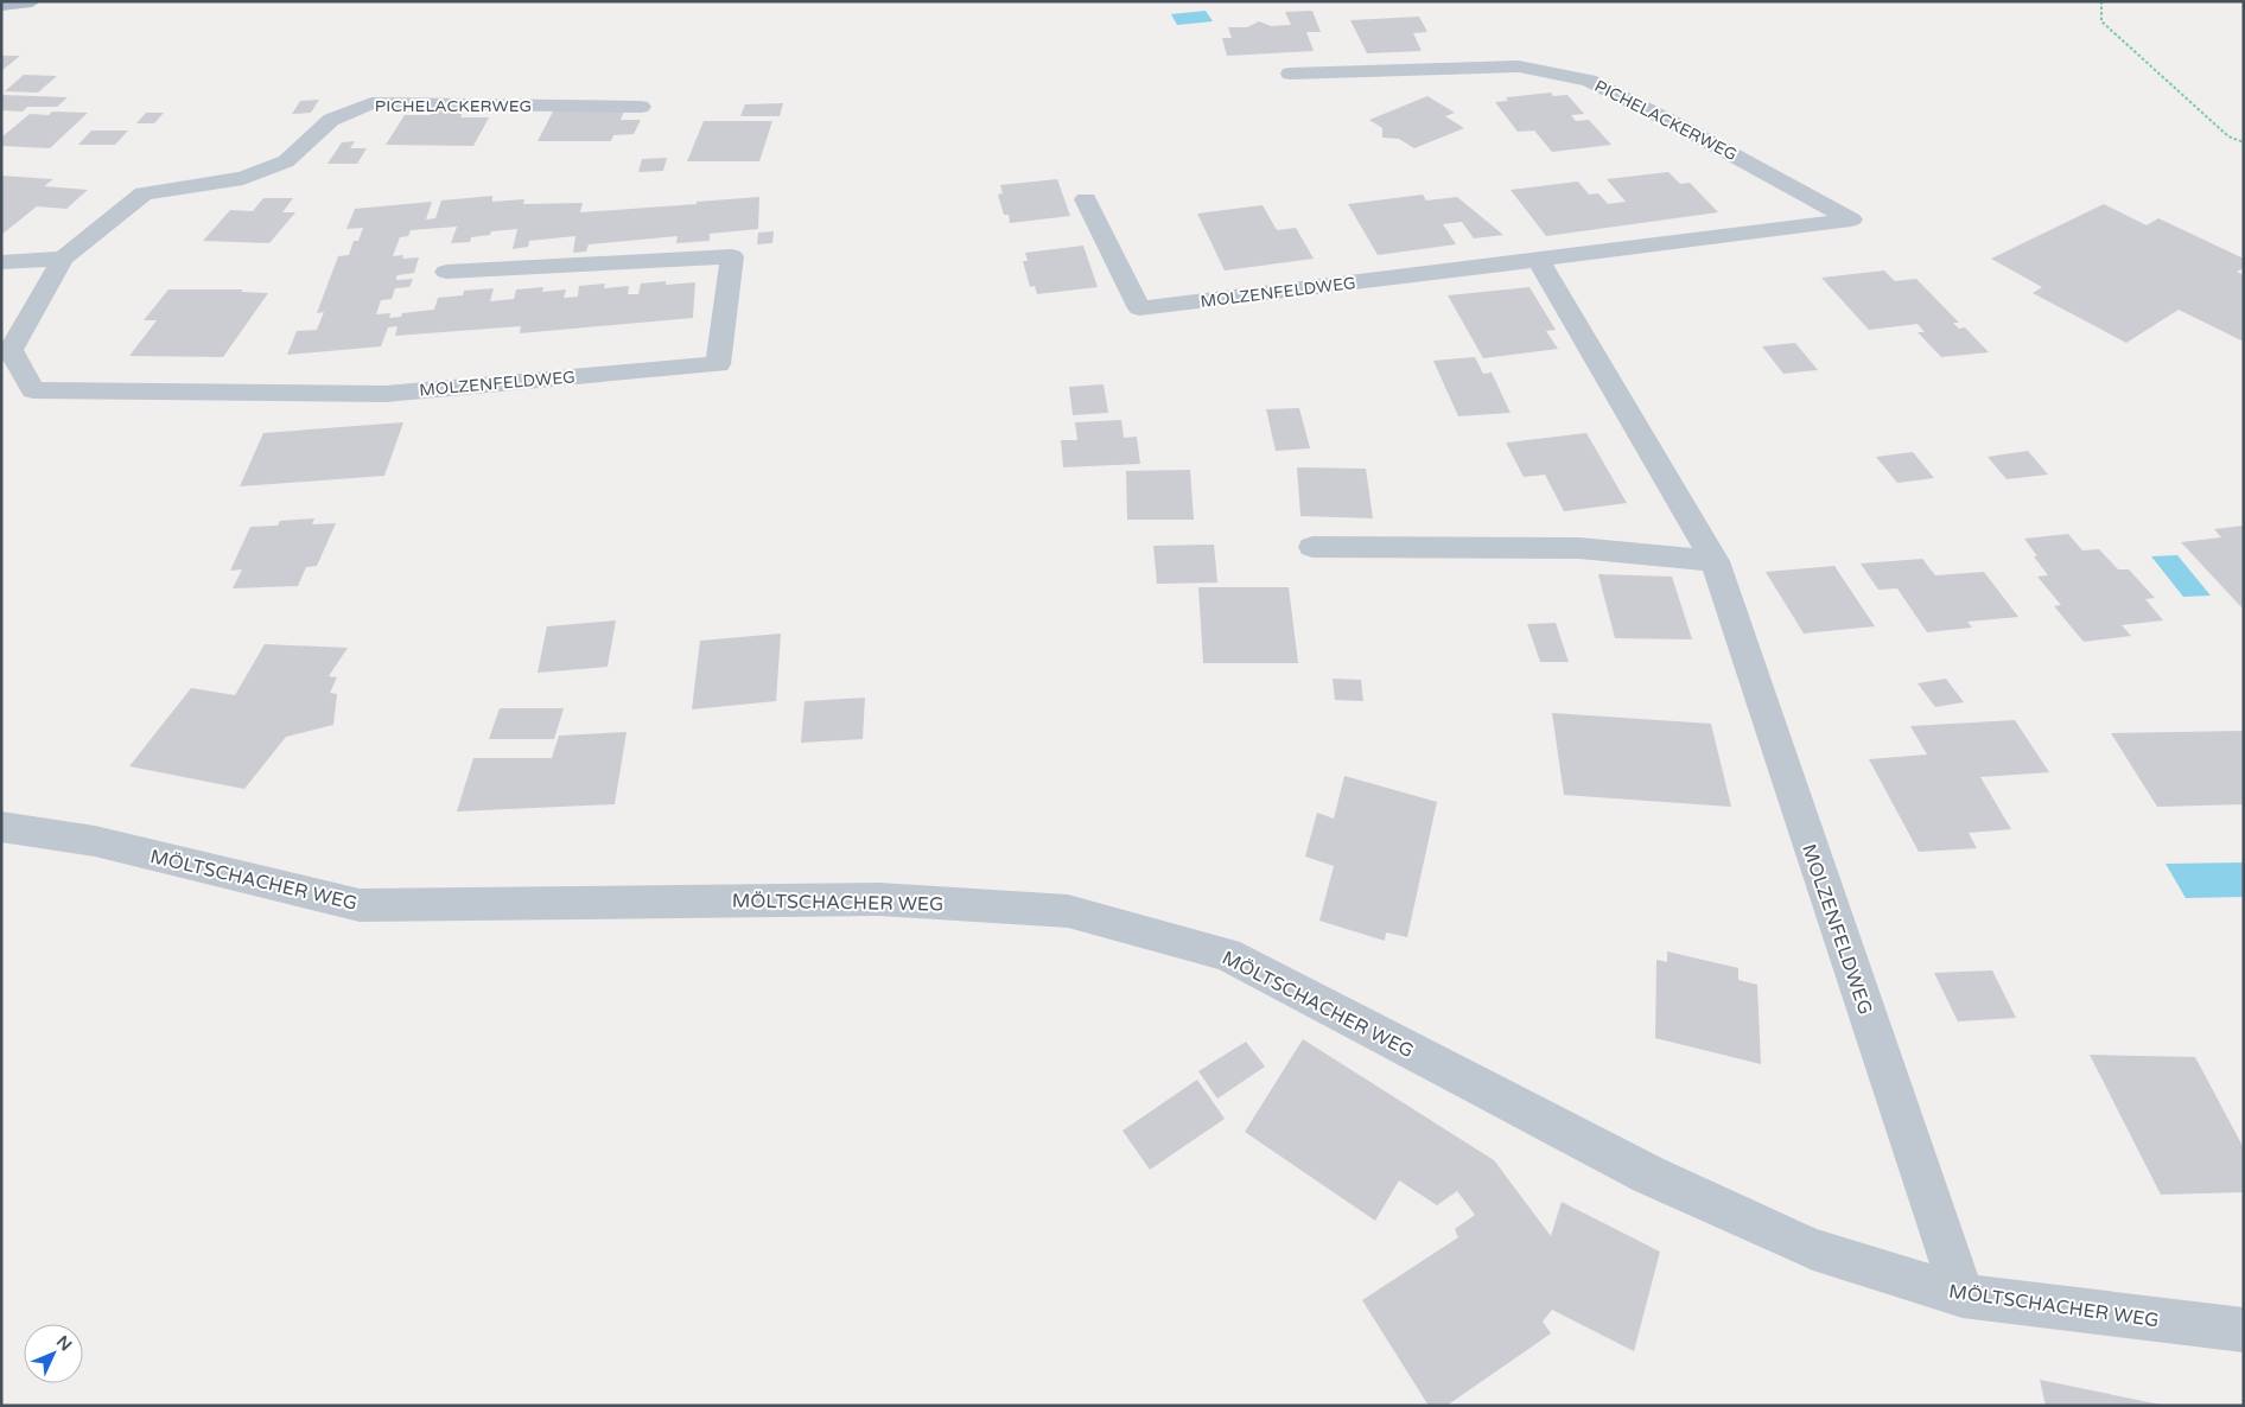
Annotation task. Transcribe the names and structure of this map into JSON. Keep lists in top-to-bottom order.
{
  "streets": {
    "street": ["PICHELACKERWEG", "MOLZENFELDWEG", "MÖLTSCHACHER WEG"]
  },
  "crossings": [
    ["PICHELACKERWEG", "MOLZENFELDWEG"],
    ["MOLZENFELDWEG", "MÖLTSCHACHER WEG"]
  ],
  "north": "top right"
}
